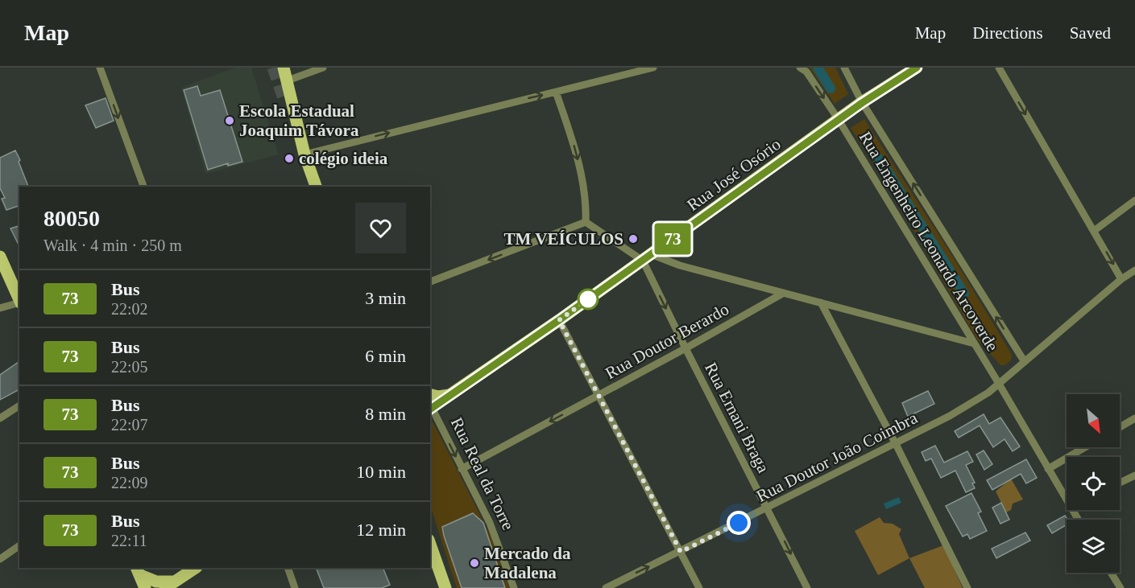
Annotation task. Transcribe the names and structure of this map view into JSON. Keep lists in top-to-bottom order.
{
  "streets": {
    "main road": ["Rua José Osório"],
    "street": [
      "Rua Engenheiro Leonardo Arcoverde",
      "Rua Doutor Berardo",
      "Rua Ernani Braga",
      "Rua Doutor João Coimbra",
      "Rua Real da Torre"
    ]
  },
  "crossings": [
    ["Rua José Osório", "Rua Engenheiro Leonardo Arcoverde"],
    ["Rua José Osório", "Rua Ernani Braga"],
    ["Rua José Osório", "Rua Real da Torre"],
    ["Rua Engenheiro Leonardo Arcoverde", "Rua Doutor João Coimbra"],
    ["Rua Doutor Berardo", "Rua Ernani Braga"],
    ["Rua Doutor Berardo", "Rua Real da Torre"],
    ["Rua Ernani Braga", "Rua Doutor João Coimbra"]
  ],
  "one_way": ["Rua Doutor Berardo", "Rua Ernani Braga"],
  "places": [
    "Escola Estadual Joaquim Távora",
    "colégio ideia",
    "TM VEÍCULOS",
    "Mercado da Madalena"
  ],
  "lines": ["bus line 73"],
  "north": "bottom right",
  "page": {
    "header": "Map",
    "nav": ["Map", "Directions", "Saved"],
    "on_map": "73",
    "heading": ["80050", "Walk · 4 min · 250 m"],
    "list": [
      {
        "mark": "73",
        "name": "Bus",
        "note": "22:02",
        "value": "3 min"
      },
      {
        "mark": "73",
        "name": "Bus",
        "note": "22:05",
        "value": "6 min"
      },
      {
        "mark": "73",
        "name": "Bus",
        "note": "22:07",
        "value": "8 min"
      },
      {
        "mark": "73",
        "name": "Bus",
        "note": "22:09",
        "value": "10 min"
      },
      {
        "mark": "73",
        "name": "Bus",
        "note": "22:11",
        "value": "12 min"
      }
    ]
  }
}
